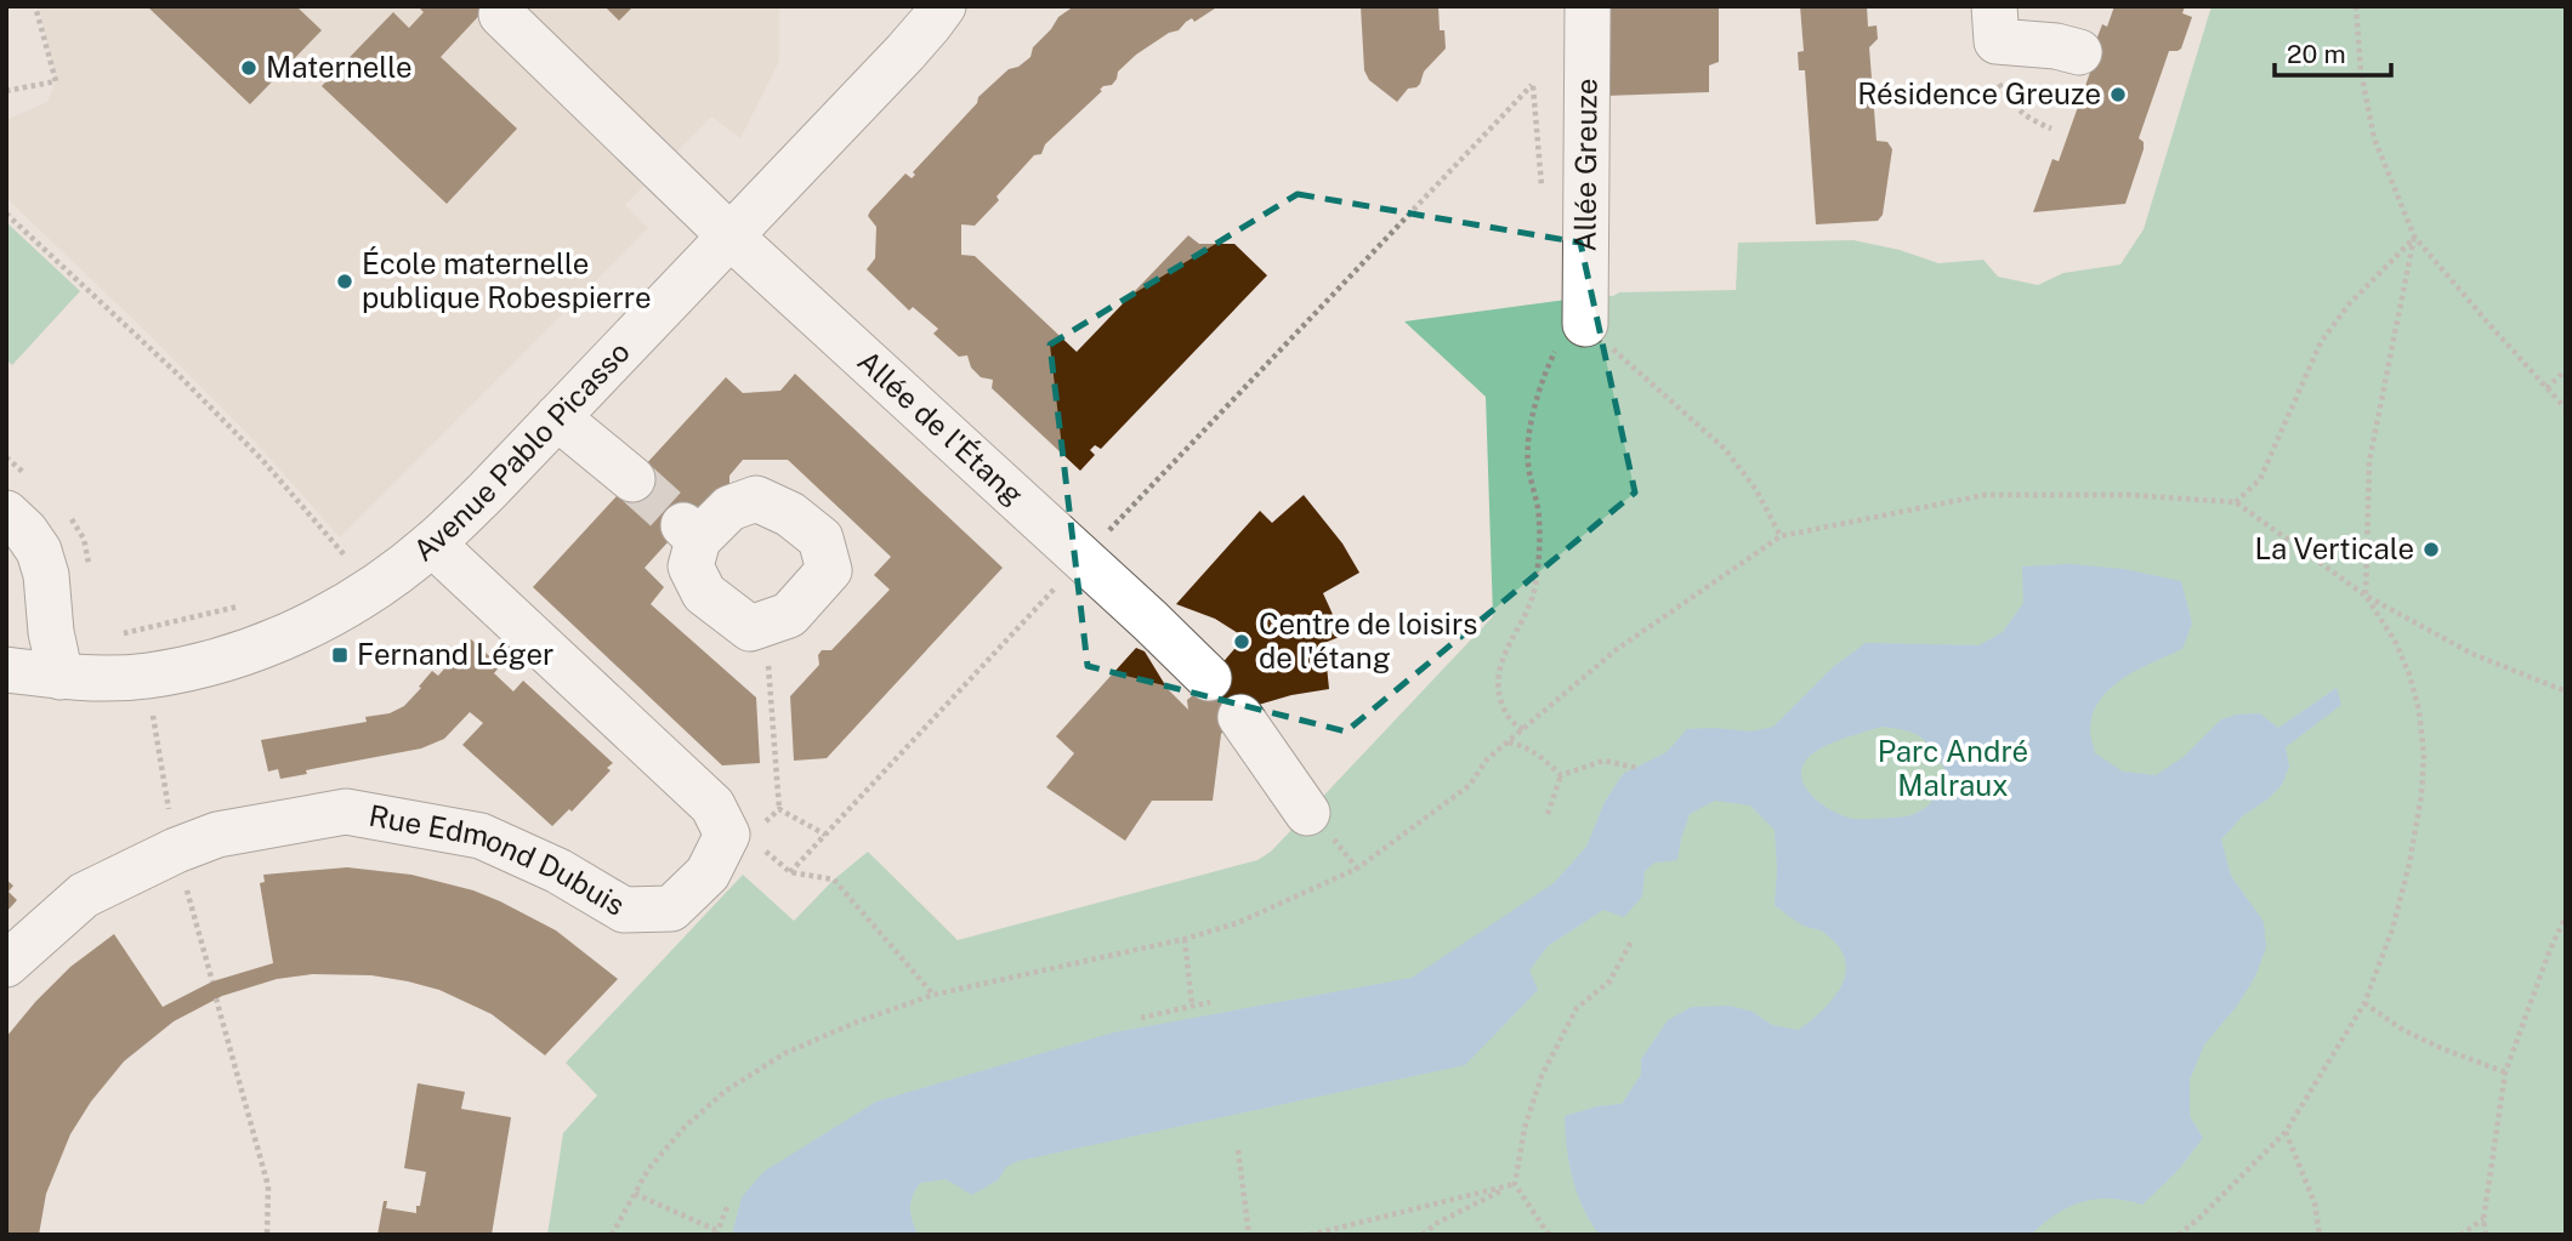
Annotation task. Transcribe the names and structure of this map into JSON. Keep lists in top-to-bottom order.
{
  "streets": {
    "street": [
      "Allée Greuze",
      "Allée de l'Étang",
      "Avenue Pablo Picasso",
      "Rue Edmond Dubuis"
    ]
  },
  "crossings": [
    ["Allée de l'Étang", "Avenue Pablo Picasso"],
    ["Avenue Pablo Picasso", "Rue Edmond Dubuis"]
  ],
  "parks": ["Parc André Malraux"],
  "places": {
    "other": [
      "Maternelle",
      "Résidence Greuze",
      "École maternelle publique Robespierre",
      "La Verticale",
      "Centre de loisirs de l'étang"
    ],
    "transit": ["Fernand Léger"]
  },
  "scale_bar": "20 m"
}
